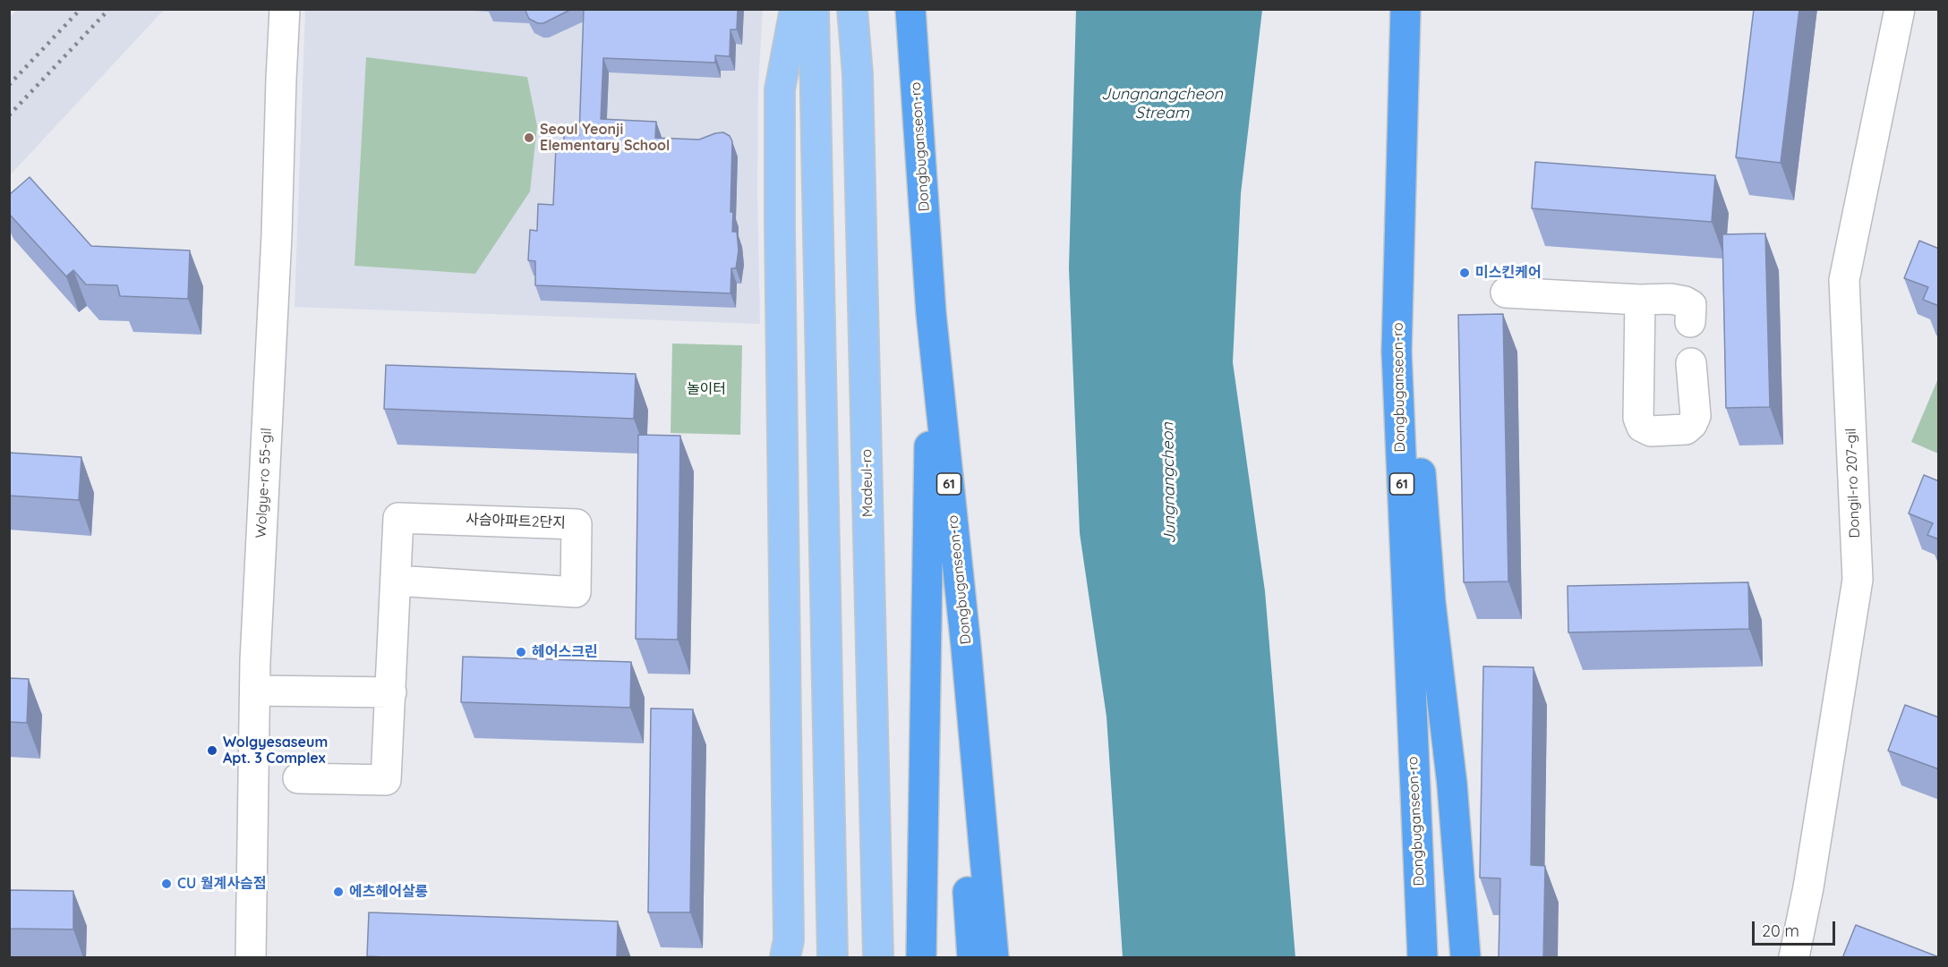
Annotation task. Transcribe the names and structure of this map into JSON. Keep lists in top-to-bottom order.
{
  "streets": {
    "highway": ["Dongbuganseon-ro", "61"],
    "main road": ["Madeul-ro"],
    "street": ["Wolgye-ro 55-gil", "Dongil-ro 207-gil", "사슴아파트2단지"]
  },
  "water": ["Jungnangcheon Stream", "Jungnangcheon"],
  "parks": ["놀이터"],
  "places": [
    "Seoul Yeonji Elementary School",
    "미스킨케어",
    "헤어스크린",
    "Wolgyesaseum Apt. 3 Complex",
    "CU 월계사슴점",
    "에츠헤어살롱"
  ],
  "scale_bar": "20 m"
}
